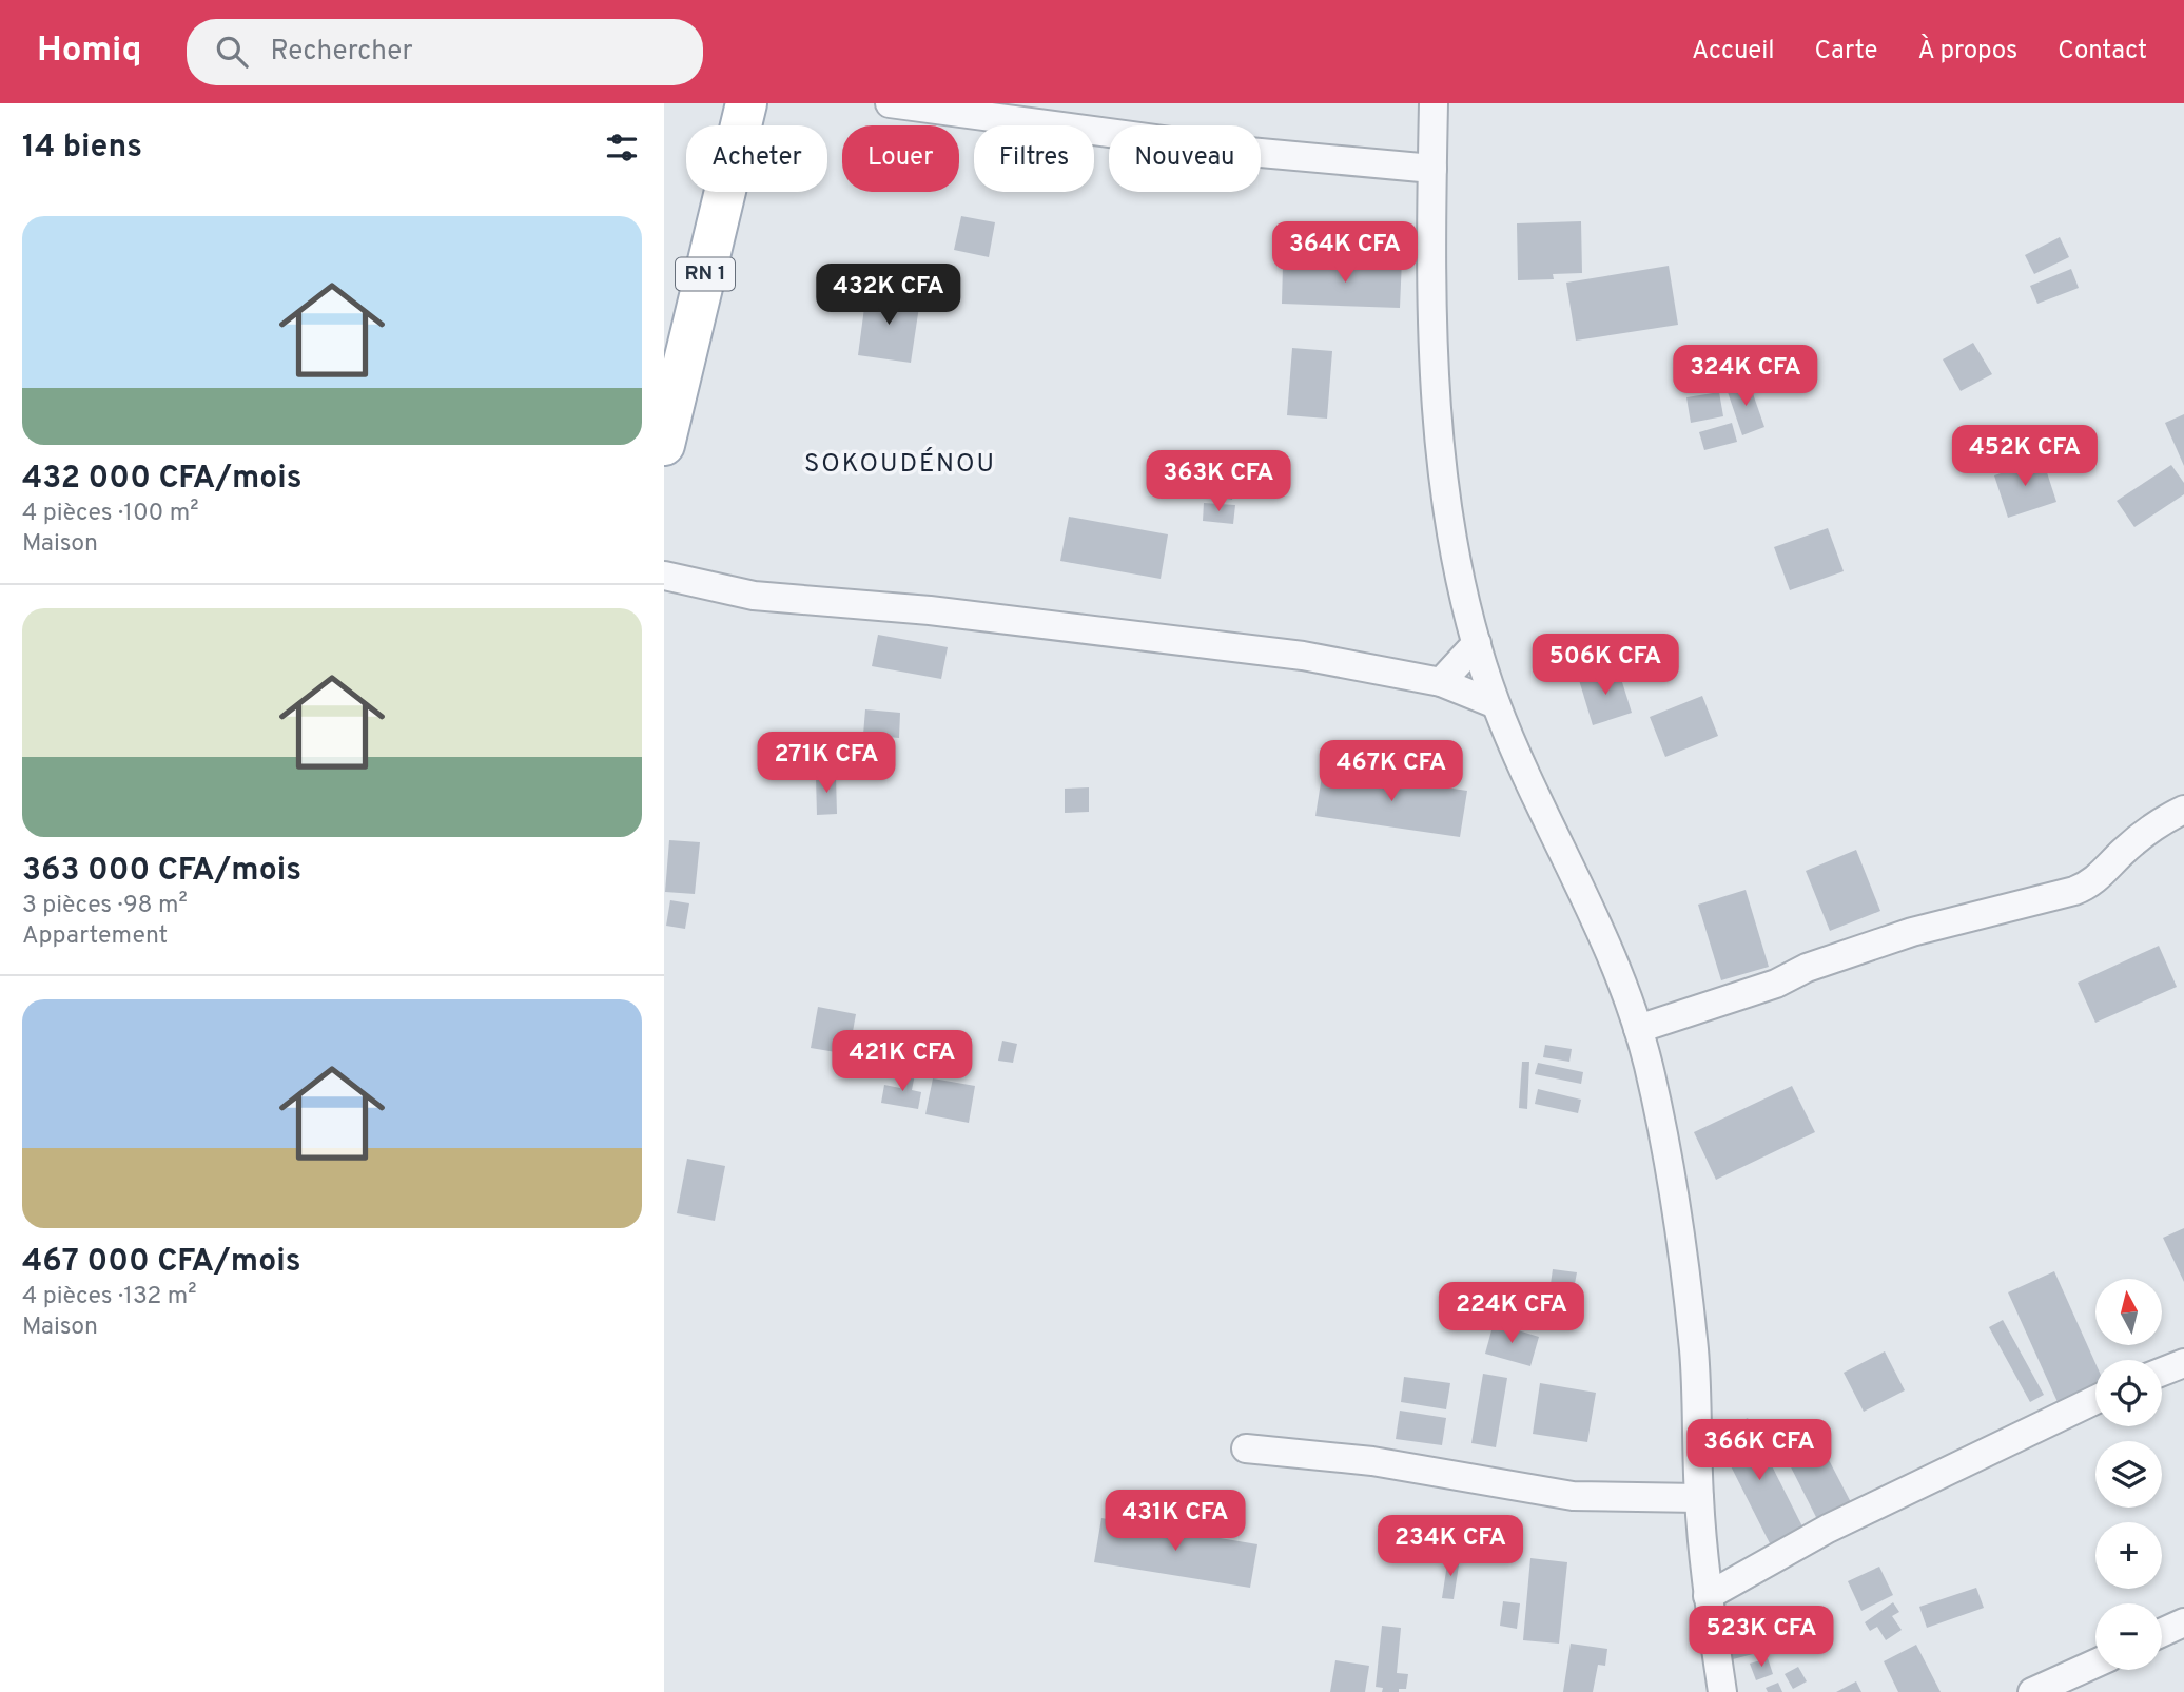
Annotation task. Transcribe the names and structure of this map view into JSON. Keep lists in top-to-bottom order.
{
  "streets": {
    "main road": ["RN 1"]
  },
  "districts": ["SOKOUDÉNOU"],
  "north": "top",
  "page": {
    "header": "Homiq",
    "search": "Rechercher",
    "nav": [
      "Accueil",
      "Carte",
      "À propos",
      "Contact"
    ],
    "heading": "14 biens",
    "chip": [
      "Acheter",
      "Louer",
      "Filtres",
      "Nouveau"
    ],
    "list": [
      {
        "name": "432 000 CFA/mois",
        "note": "4 pièces · 100 m² · Maison"
      },
      {
        "name": "363 000 CFA/mois",
        "note": "3 pièces · 98 m² · Appartement"
      },
      {
        "name": "467 000 CFA/mois",
        "note": "4 pièces · 132 m² · Maison"
      }
    ],
    "price": [
      "364K CFA",
      "432K CFA",
      "324K CFA",
      "452K CFA",
      "363K CFA",
      "506K CFA",
      "271K CFA",
      "467K CFA",
      "421K CFA",
      "224K CFA",
      "366K CFA",
      "431K CFA",
      "234K CFA",
      "523K CFA"
    ],
    "map_buttons": ["+", "−"]
  }
}
